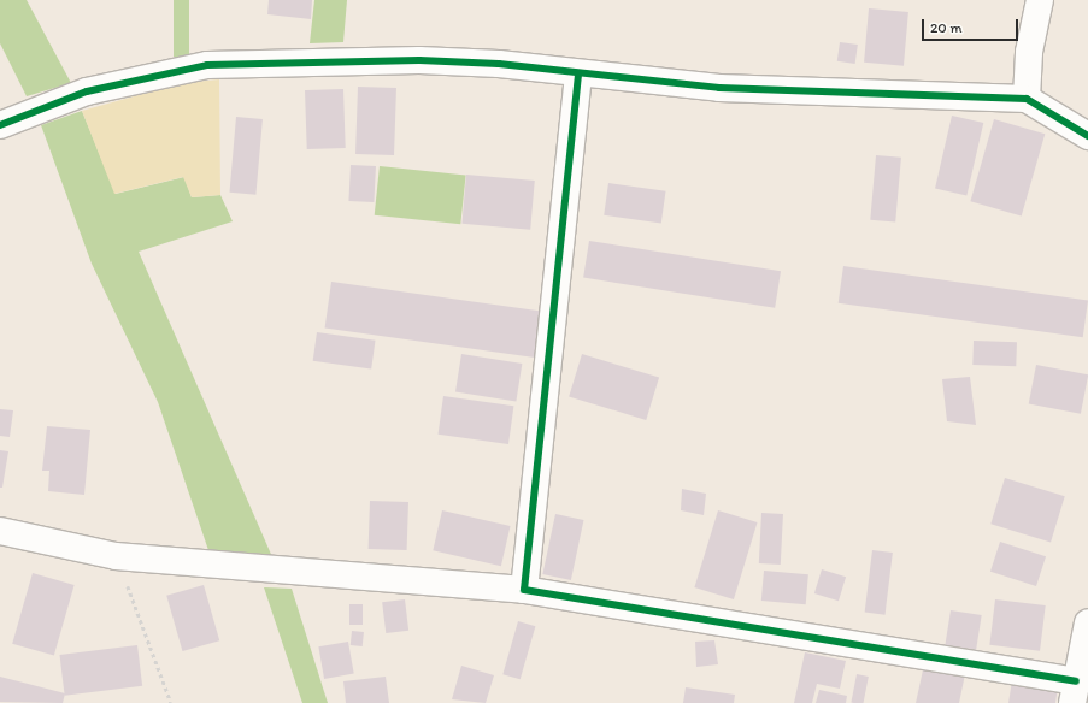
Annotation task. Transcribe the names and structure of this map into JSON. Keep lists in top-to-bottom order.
{
  "scale_bar": "20 m"
}
